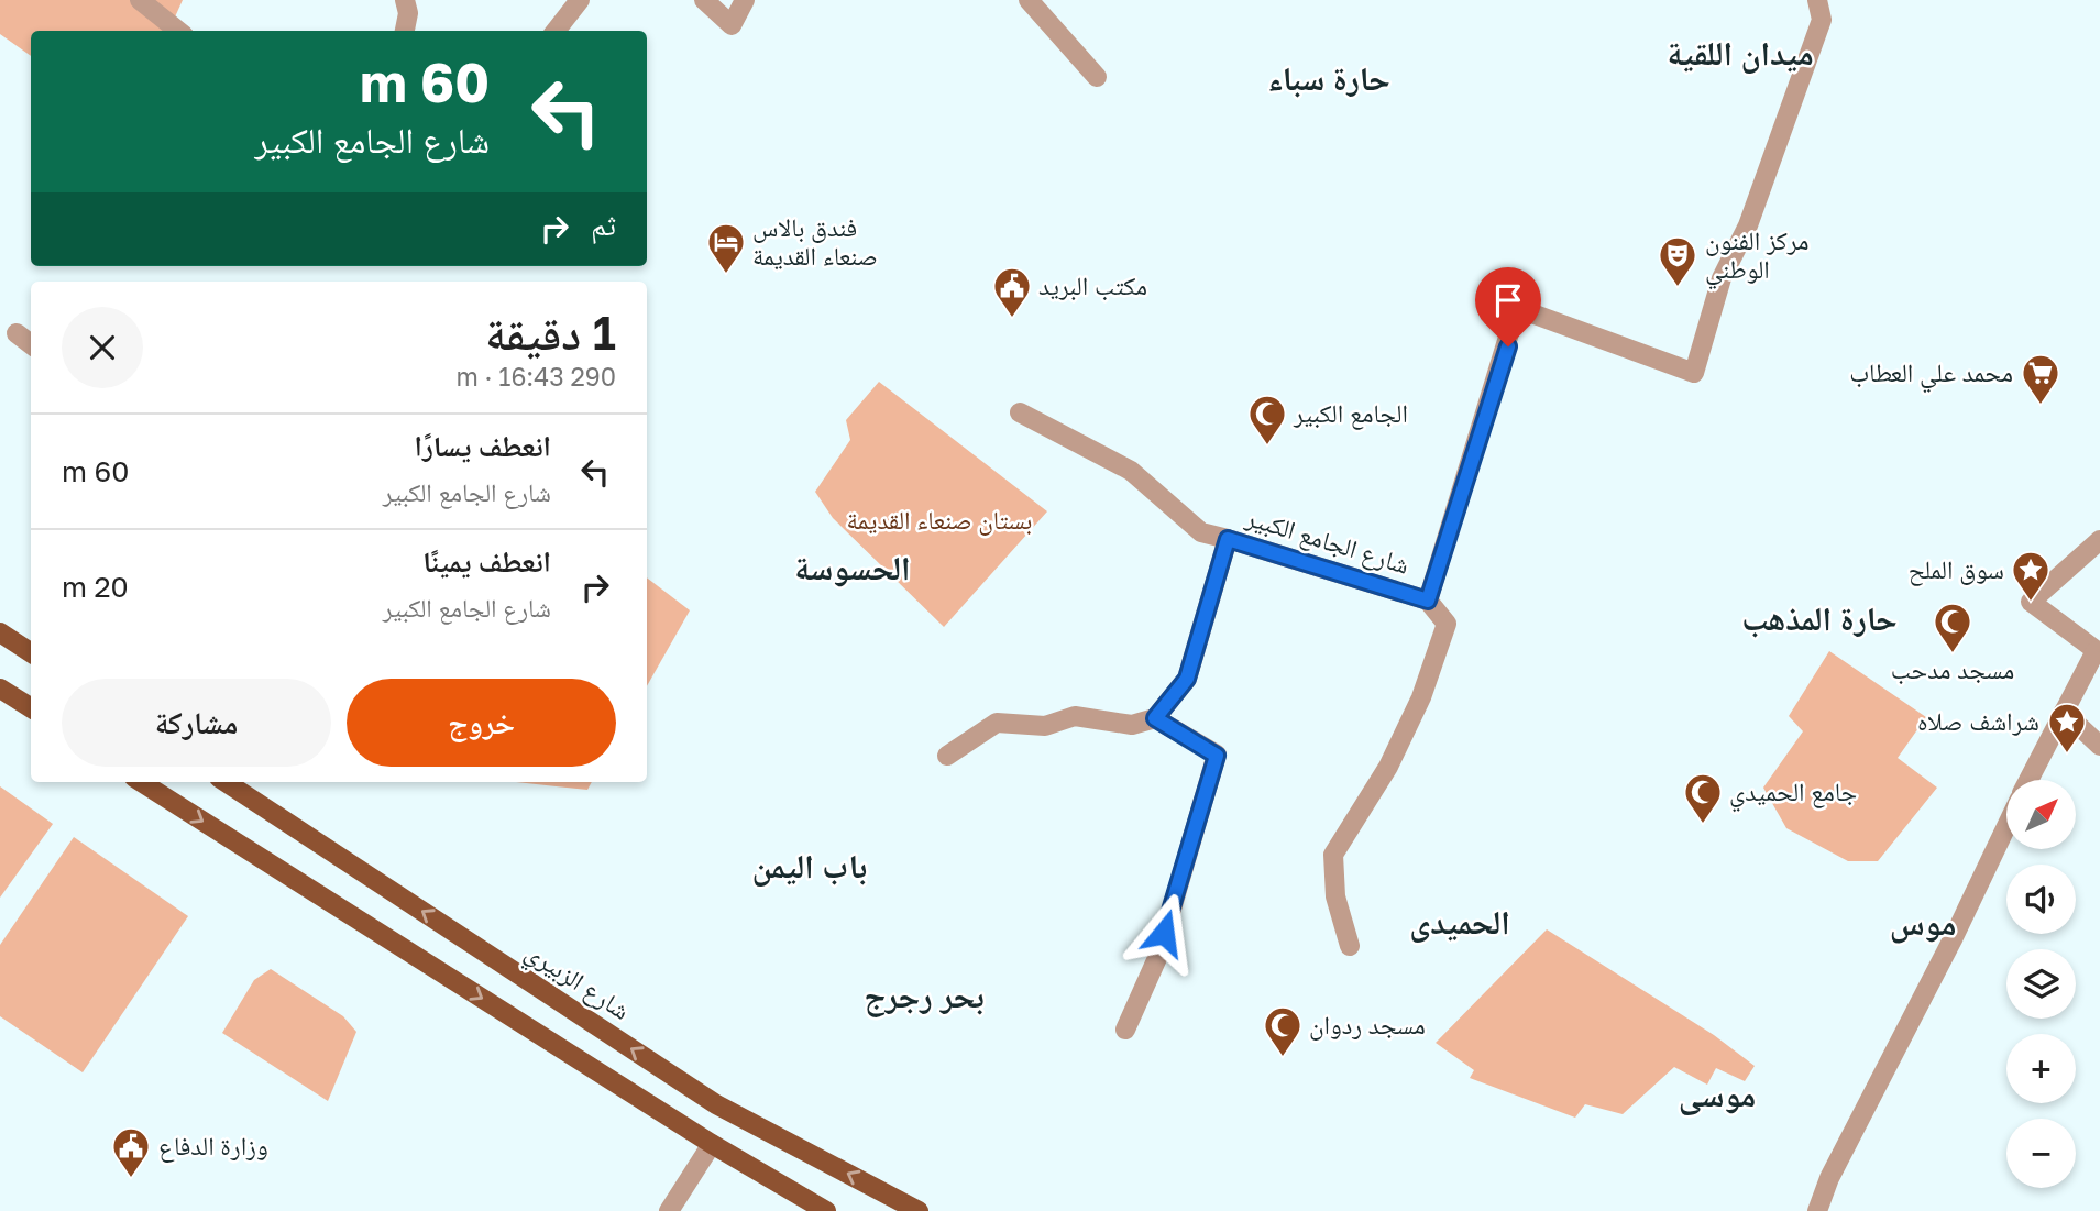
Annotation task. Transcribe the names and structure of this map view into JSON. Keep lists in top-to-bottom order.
{
  "streets": {
    "main road": ["شارع الزبيري"],
    "street": ["شارع الجامع الكبير"]
  },
  "districts": [
    "ميدان اللقية",
    "حارة سباء",
    "الحسوسة",
    "حارة المذهب",
    "باب اليمن",
    "الحميدى",
    "موس",
    "بحر رجرج",
    "موسى"
  ],
  "parks": ["بستان صنعاء القديمة"],
  "places": {
    "hotel": ["فندق بالاس صنعاء القديمة"],
    "theatre": ["مركز الفنون الوطني"],
    "public building": ["مكتب البريد", "وزارة الدفاع"],
    "supermarket": ["محمد علي العطاب"],
    "mosque": [
      "الجامع الكبير",
      "مسجد مدحب",
      "جامع الحميدي",
      "مسجد ردوان"
    ],
    "place": ["سوق الملح", "شراشف صلاه"]
  },
  "north": "top right",
  "page": {
    "turn": ["60 m", "شارع الجامع الكبير"],
    "then": "ثم",
    "heading": ["1 دقيقة", "290 m · 16:43"],
    "list": [
      {
        "name": "انعطف يسارًا",
        "note": "شارع الجامع الكبير",
        "value": "60 m"
      },
      {
        "name": "انعطف يمينًا",
        "note": "شارع الجامع الكبير",
        "value": "20 m"
      }
    ],
    "buttons": ["خروج", "مشاركة"],
    "map_buttons": ["+", "−"]
  }
}
